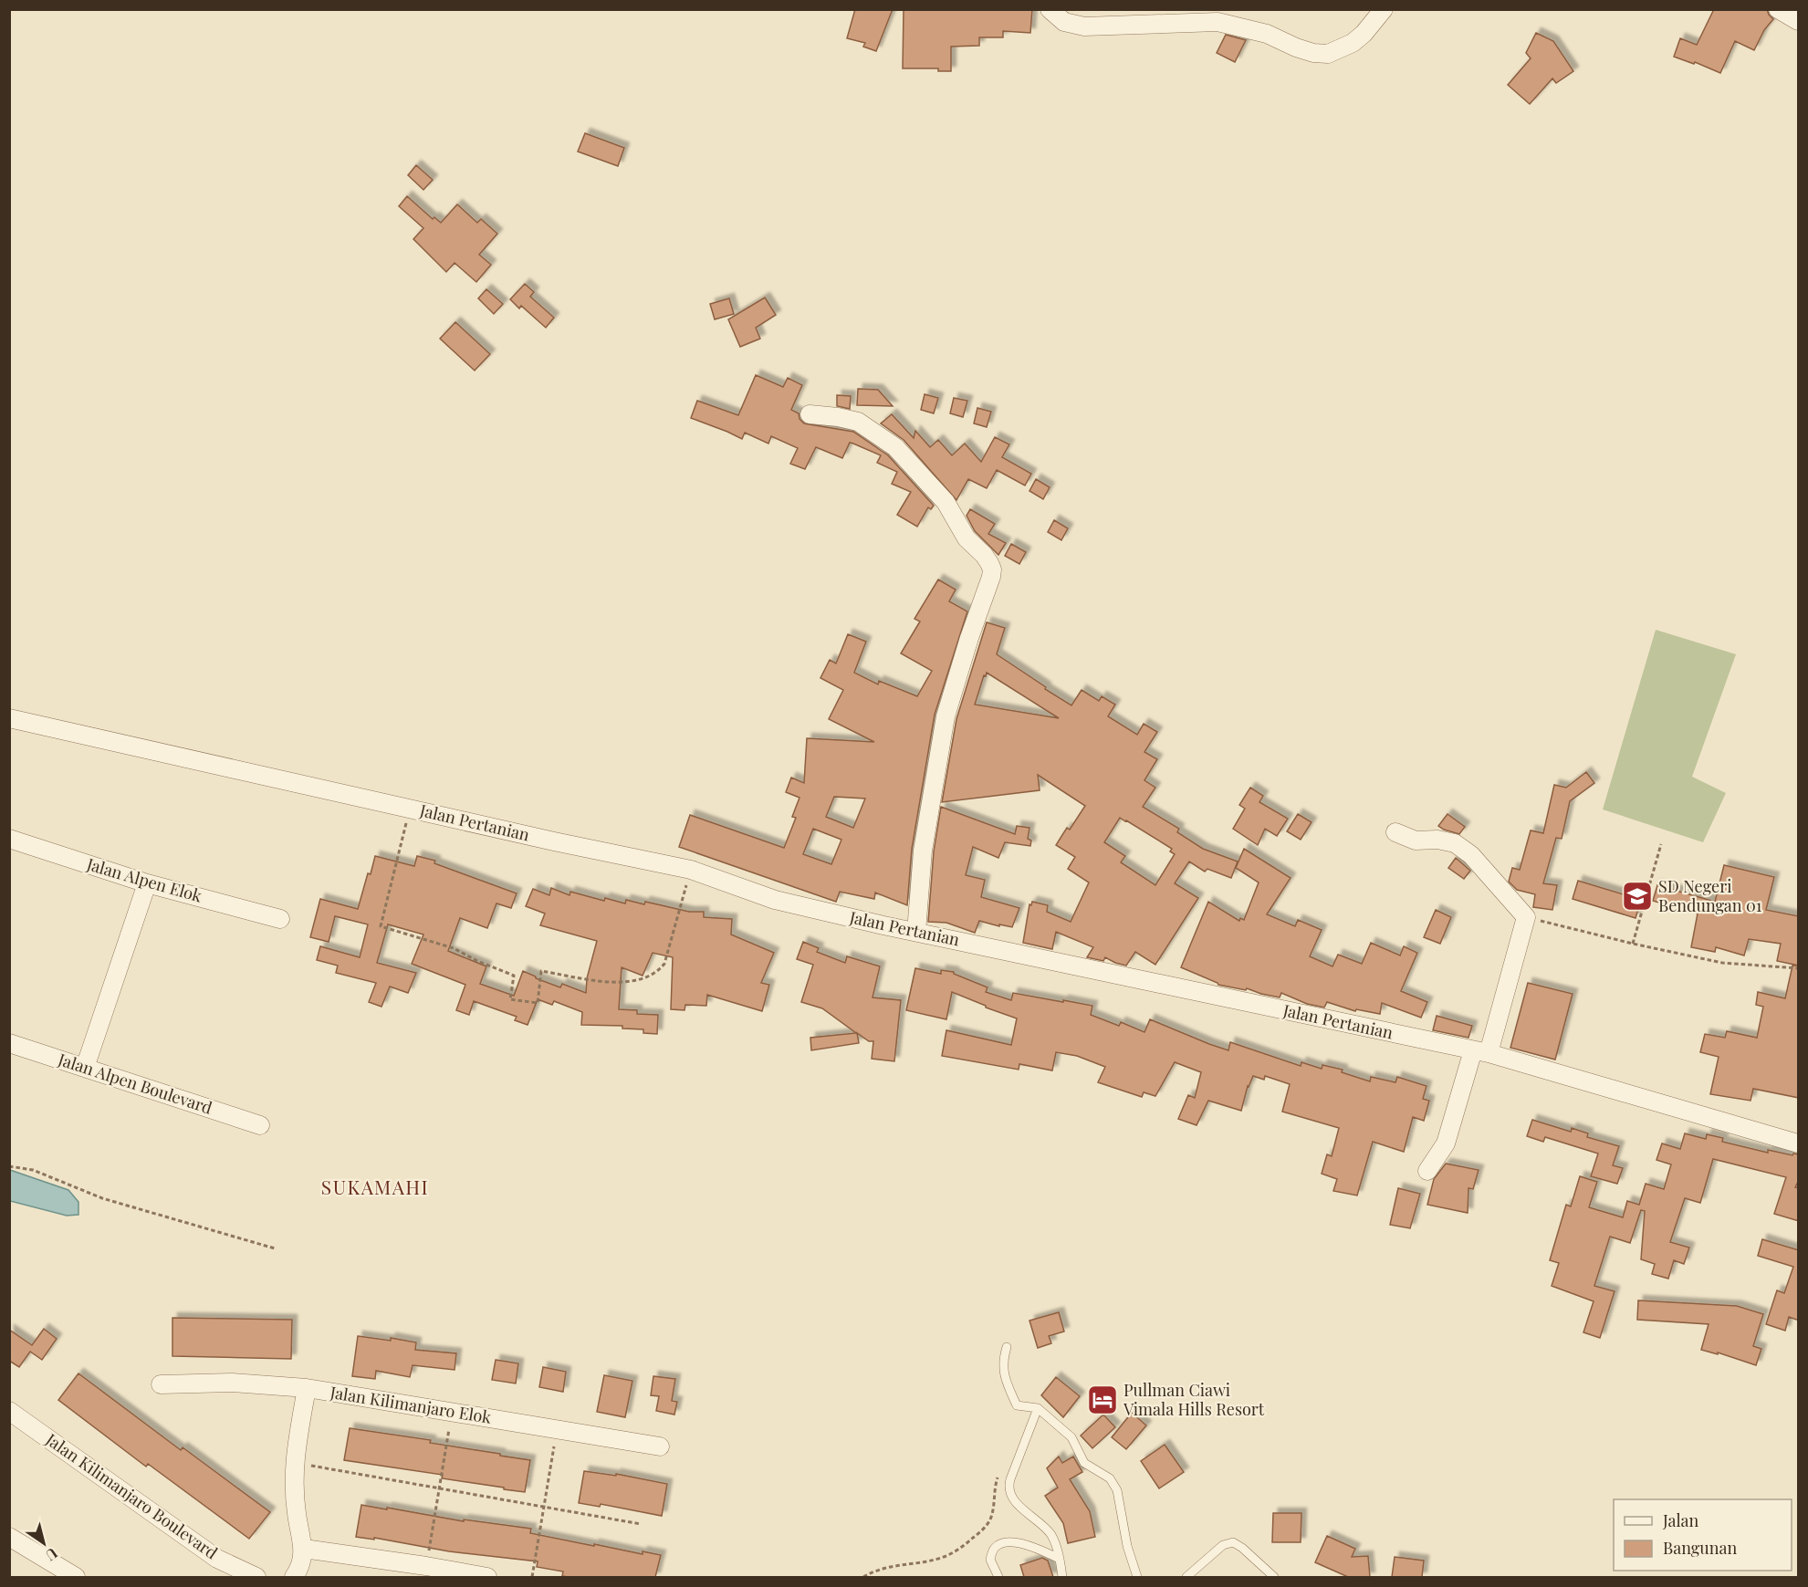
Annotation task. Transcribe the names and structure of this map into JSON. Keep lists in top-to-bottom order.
{
  "streets": {
    "street": [
      "Jalan Pertanian",
      "Jalan Alpen Elok",
      "Jalan Alpen Boulevard",
      "Jalan Kilimanjaro Elok",
      "Jalan Kilimanjaro Boulevard"
    ]
  },
  "districts": ["SUKAMAHI"],
  "places": {
    "school or university": ["SD Negeri Bendungan 01"],
    "hotel": ["Pullman Ciawi Vimala Hills Resort"]
  },
  "legend": ["Jalan", "Bangunan"],
  "north": "bottom right"
}
